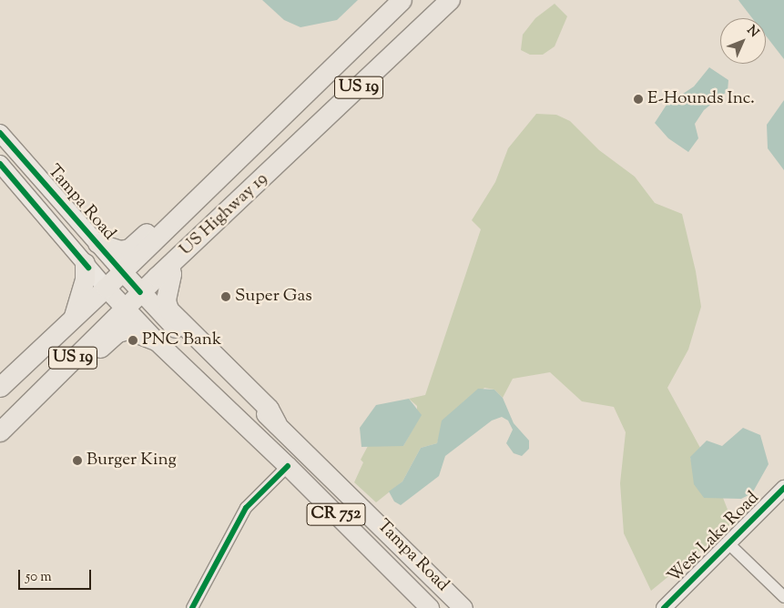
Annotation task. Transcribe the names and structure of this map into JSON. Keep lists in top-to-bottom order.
{
  "streets": {
    "highway": ["US 19", "US Highway 19"],
    "main road": ["Tampa Road", "CR 752"],
    "street": ["West Lake Road"]
  },
  "crossings": [
    ["Tampa Road", "US Highway 19"]
  ],
  "places": [
    "E-Hounds Inc.",
    "Super Gas",
    "PNC Bank",
    "Burger King"
  ],
  "scale_bar": "50 m",
  "north": "top right"
}
